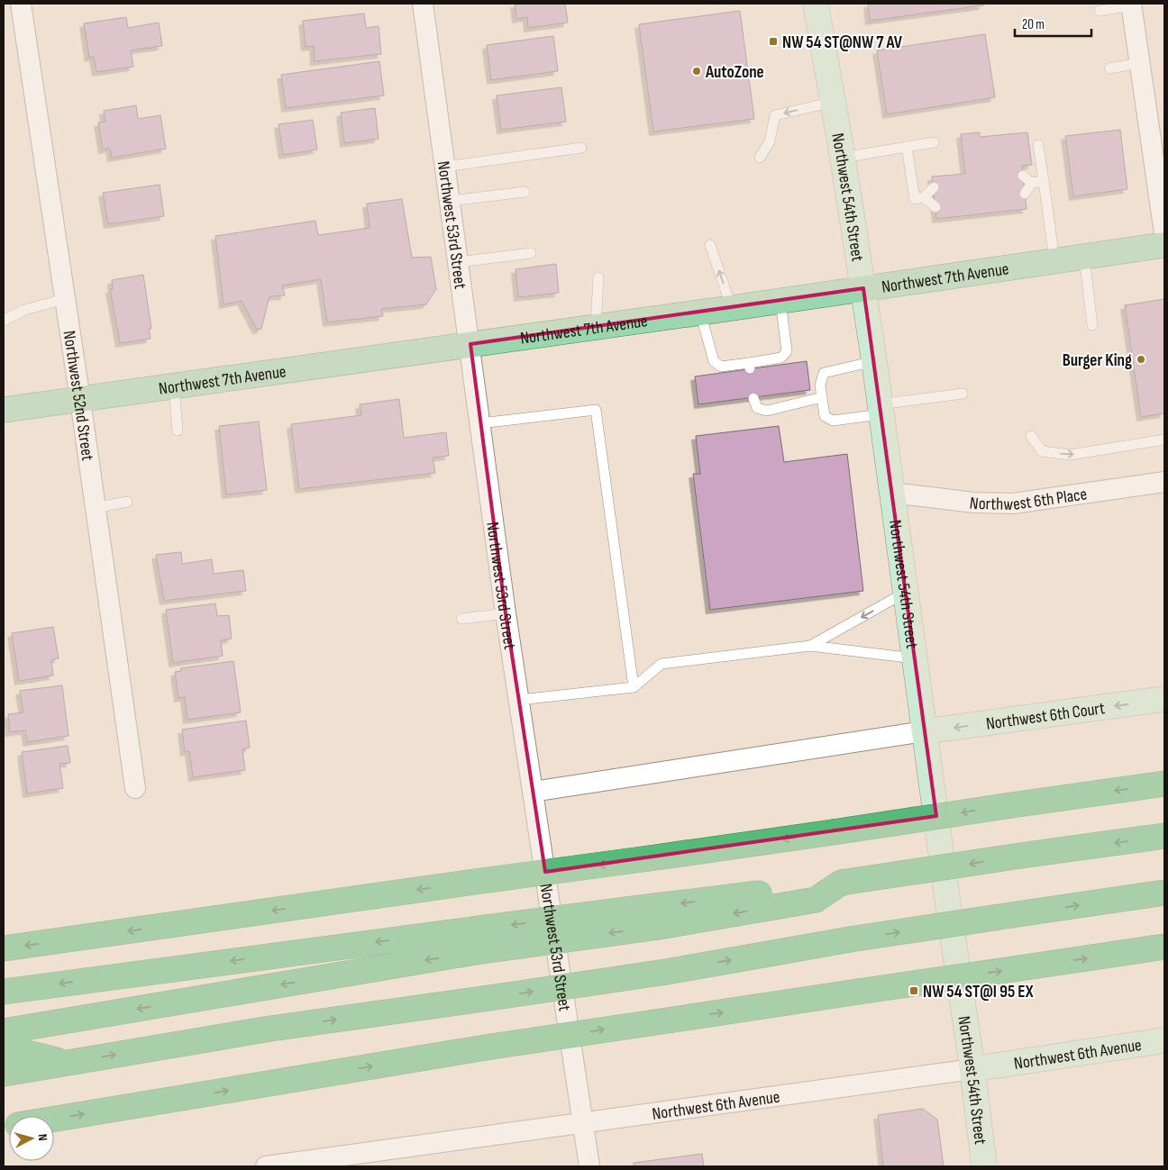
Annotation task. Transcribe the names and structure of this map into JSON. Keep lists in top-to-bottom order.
{
  "streets": {
    "main road": [
      "Northwest 54th Street",
      "Northwest 7th Avenue",
      "Northwest 6th Court",
      "Northwest 6th Avenue"
    ],
    "street": ["Northwest 53rd Street", "Northwest 52nd Street", "Northwest 6th Place"]
  },
  "crossings": [
    ["Northwest 54th Street", "Northwest 7th Avenue"],
    ["Northwest 54th Street", "Northwest 6th Place"],
    ["Northwest 54th Street", "Northwest 6th Court"],
    ["Northwest 54th Street", "Northwest 6th Avenue"],
    ["Northwest 53rd Street", "Northwest 7th Avenue"],
    ["Northwest 53rd Street", "Northwest 6th Avenue"],
    ["Northwest 7th Avenue", "Northwest 52nd Street"]
  ],
  "one_way": ["Northwest 6th Court"],
  "places": {
    "transit": ["NW 54 ST@NW 7 AV", "NW 54 ST@I 95 EX"],
    "other": ["AutoZone", "Burger King"]
  },
  "scale_bar": "20 m",
  "north": "right"
}
